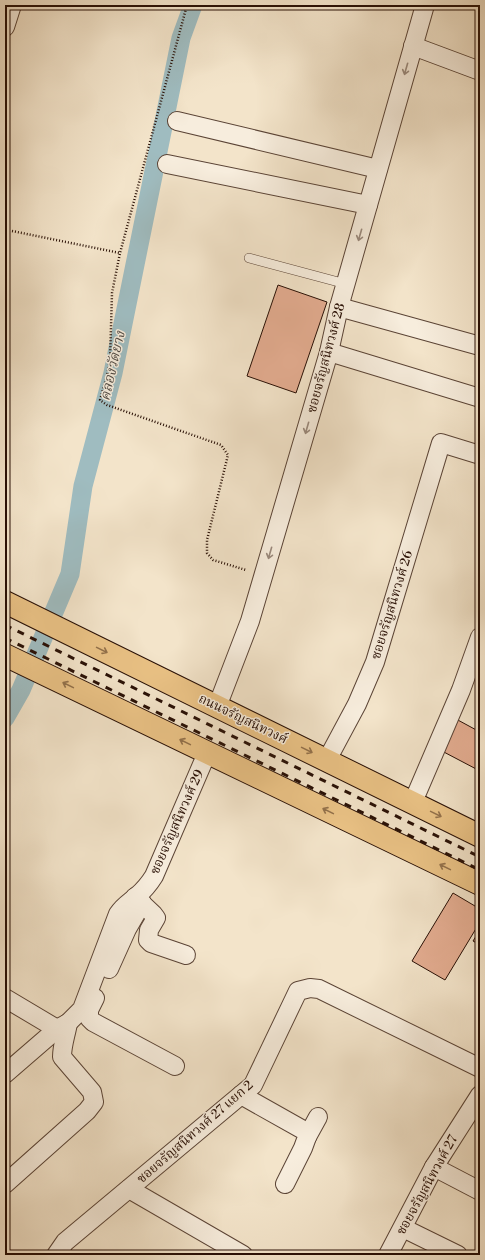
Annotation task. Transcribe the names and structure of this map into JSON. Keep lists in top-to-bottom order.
{
  "streets": {
    "main road": ["ถนนจรัญสนิทวงศ์"],
    "street": [
      "ซอยจรัญสนิทวงศ์ 28",
      "ซอยจรัญสนิทวงศ์ 26",
      "ซอยจรัญสนิทวงศ์ 29",
      "ซอยจรัญสนิทวงศ์ 27 แยก 2",
      "ซอยจรัญสนิทวงศ์ 27"
    ]
  },
  "crossings": [
    ["ซอยจรัญสนิทวงศ์ 28", "ถนนจรัญสนิทวงศ์"],
    ["ซอยจรัญสนิทวงศ์ 26", "ถนนจรัญสนิทวงศ์"]
  ],
  "one_way": ["ซอยจรัญสนิทวงศ์ 28"],
  "water": ["คลองวัดยาง"]
}
